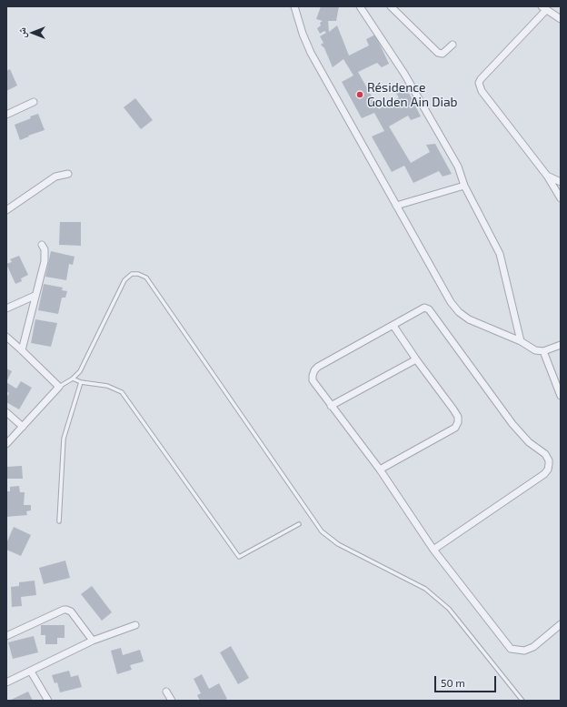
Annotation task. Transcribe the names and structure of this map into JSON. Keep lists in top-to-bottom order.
{
  "places": ["Résidence Golden Ain Diab"],
  "scale_bar": "50 m",
  "north": "left"
}
